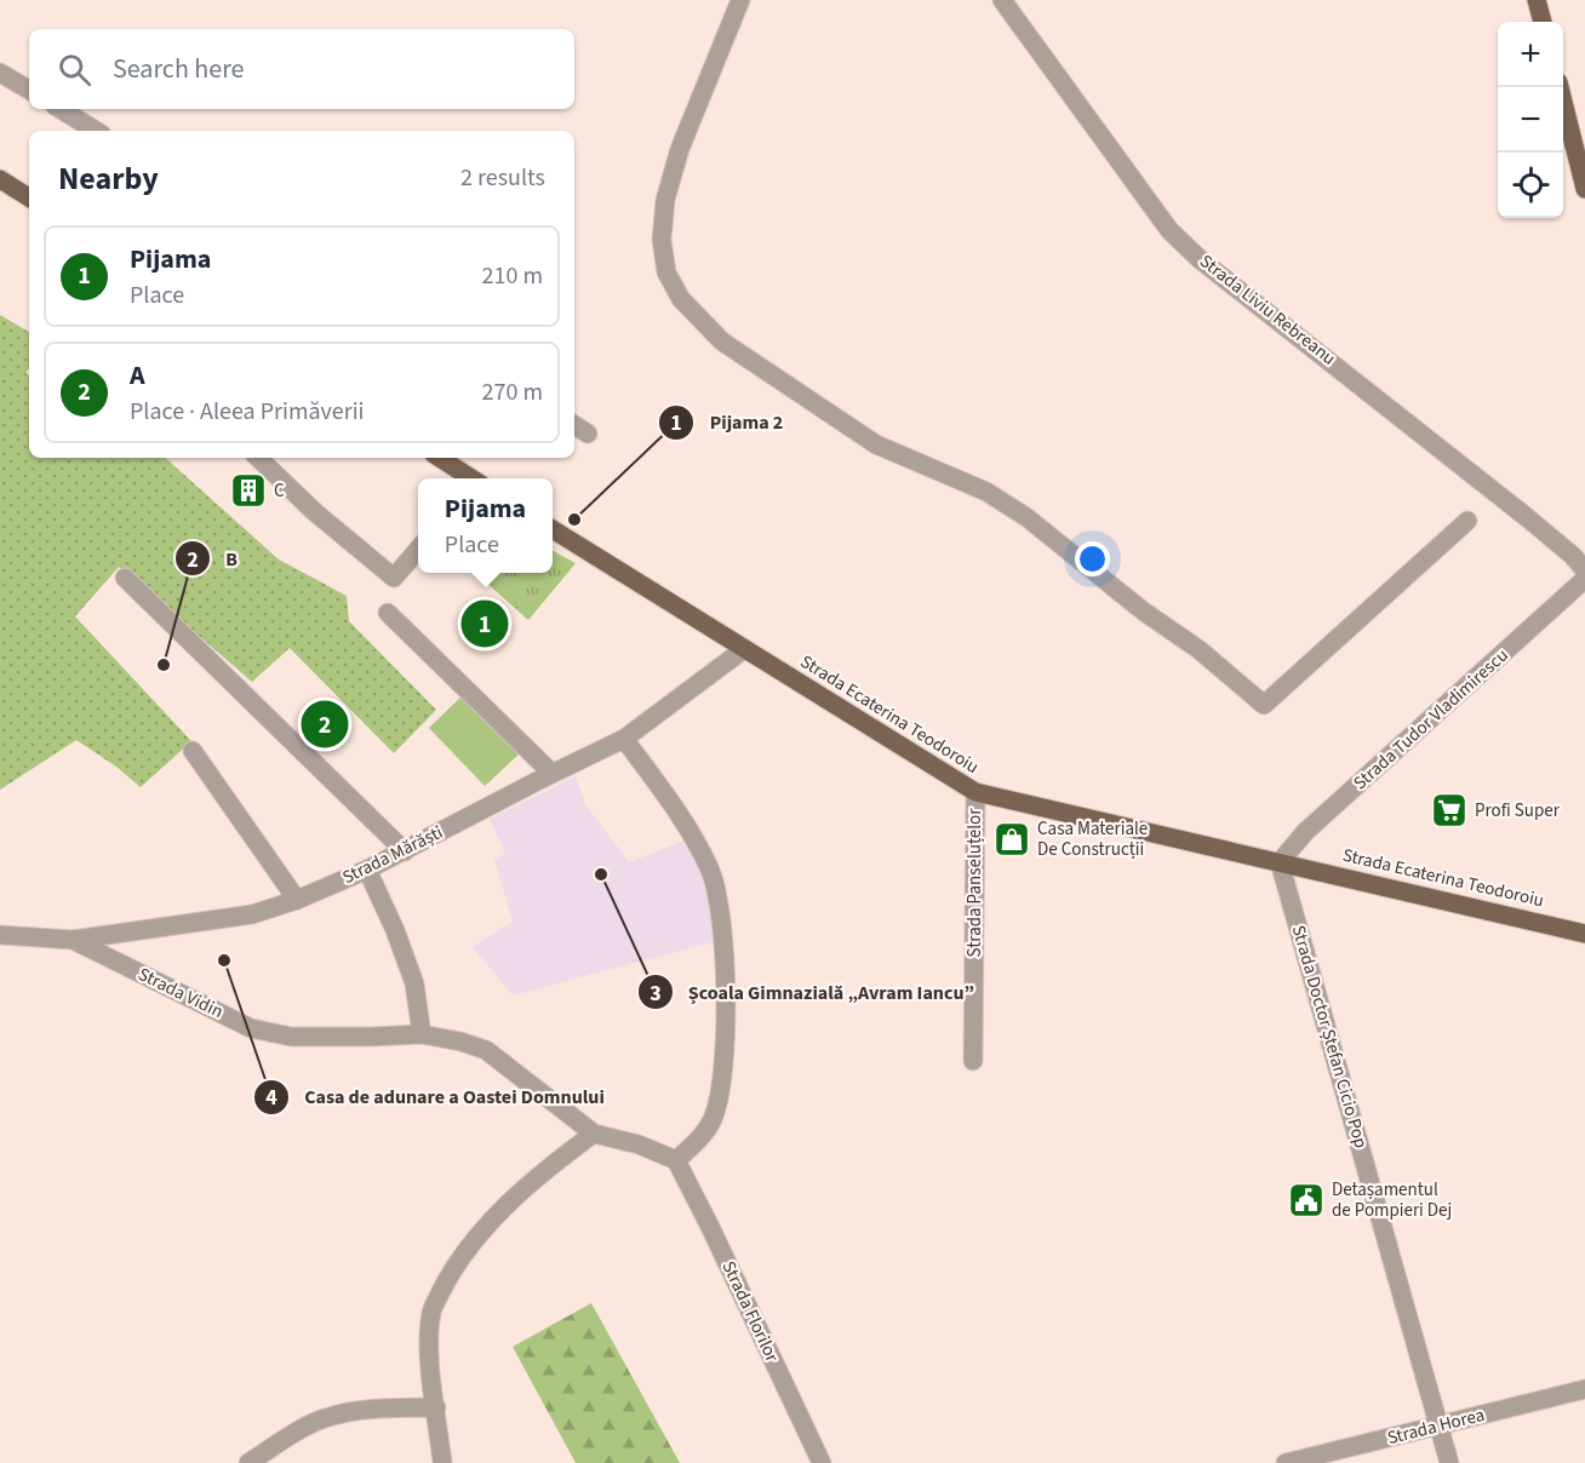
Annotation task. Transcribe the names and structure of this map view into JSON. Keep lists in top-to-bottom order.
{
  "streets": {
    "main road": ["Strada Ecaterina Teodoroiu"],
    "street": [
      "Strada Liviu Rebreanu",
      "Strada Tudor Vladimirescu",
      "Strada Mărăști",
      "Strada Panseluțelor",
      "Strada Vidin",
      "Strada Doctor Ștefan Cicio Pop",
      "Strada Florilor",
      "Strada Horea"
    ]
  },
  "crossings": [
    ["Strada Ecaterina Teodoroiu", "Strada Tudor Vladimirescu"],
    ["Strada Ecaterina Teodoroiu", "Strada Mărăști"],
    ["Strada Ecaterina Teodoroiu", "Strada Panseluțelor"],
    ["Strada Ecaterina Teodoroiu", "Strada Doctor Ștefan Cicio Pop"],
    ["Strada Tudor Vladimirescu", "Strada Doctor Ștefan Cicio Pop"],
    ["Strada Mărăști", "Strada Vidin"],
    ["Strada Vidin", "Strada Florilor"],
    ["Strada Doctor Ștefan Cicio Pop", "Strada Horea"]
  ],
  "places": {
    "building": ["C"],
    "other": [
      "Pijama 2",
      "B",
      "Școala Gimnazială „Avram Iancu”",
      "Casa de adunare a Oastei Domnului"
    ],
    "supermarket": ["Profi Super"],
    "shop": ["Casa Materiale De Construcții"],
    "public building": ["Detașamentul de Pompieri Dej"]
  },
  "page": {
    "map_buttons": ["+", "−"],
    "search": "Search here",
    "heading": ["Nearby", "2 results"],
    "list": [
      {
        "mark": "1",
        "name": "Pijama",
        "note": "Place",
        "value": "210 m"
      },
      {
        "mark": "2",
        "name": "A",
        "note": "Place · Aleea Primăverii",
        "value": "270 m"
      }
    ],
    "popup": ["Pijama", "Place"],
    "pins": ["1", "2"]
  }
}
